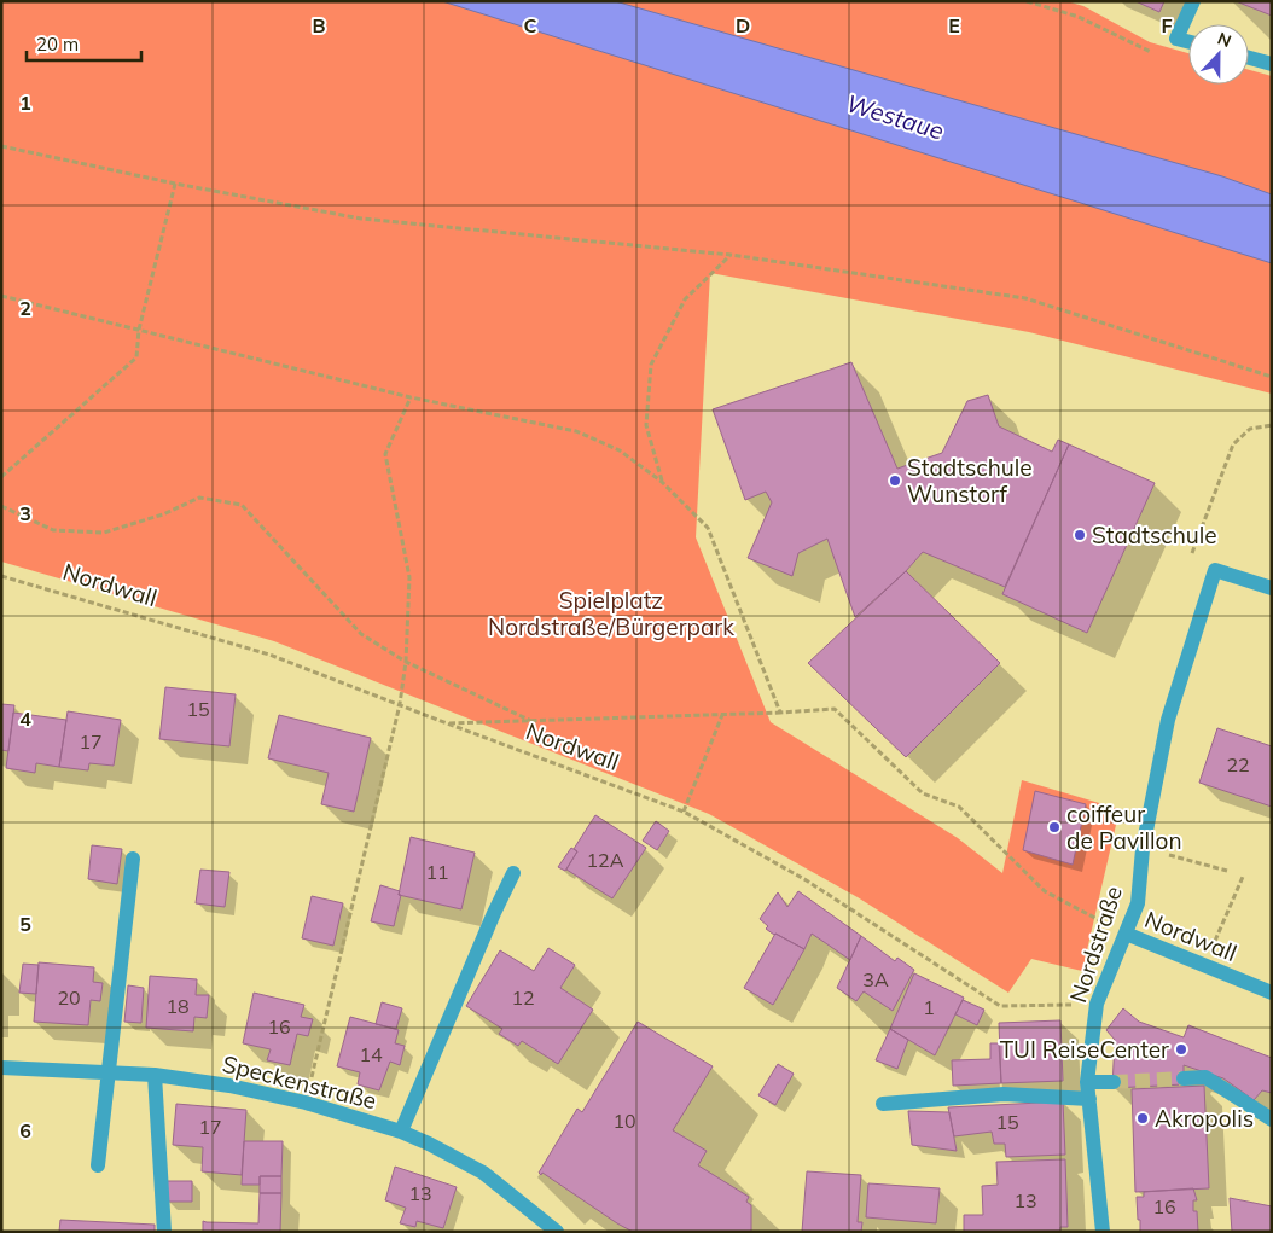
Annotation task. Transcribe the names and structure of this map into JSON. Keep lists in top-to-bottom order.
{
  "streets": {
    "street": ["Nordwall", "Nordstraße", "Speckenstraße"]
  },
  "crossings": [
    ["Nordwall", "Nordstraße"]
  ],
  "water": ["Westaue"],
  "parks": ["Spielplatz Nordstraße/Bürgerpark"],
  "places": [
    "Stadtschule Wunstorf",
    "Stadtschule",
    "coiffeur de Pavillon",
    "TUI ReiseCenter",
    "Akropolis"
  ],
  "house_numbers": [
    "15",
    "17",
    "22",
    "12A",
    "11",
    "3A",
    "20",
    "12",
    "18",
    "1",
    "16",
    "14",
    "10",
    "15",
    "17",
    "13",
    "13",
    "16"
  ],
  "scale_bar": "20 m",
  "north": "top",
  "grid": {
    "columns": [
      "B",
      "C",
      "D",
      "E",
      "F"
    ],
    "rows": [
      "1",
      "2",
      "3",
      "4",
      "5",
      "6"
    ]
  }
}
